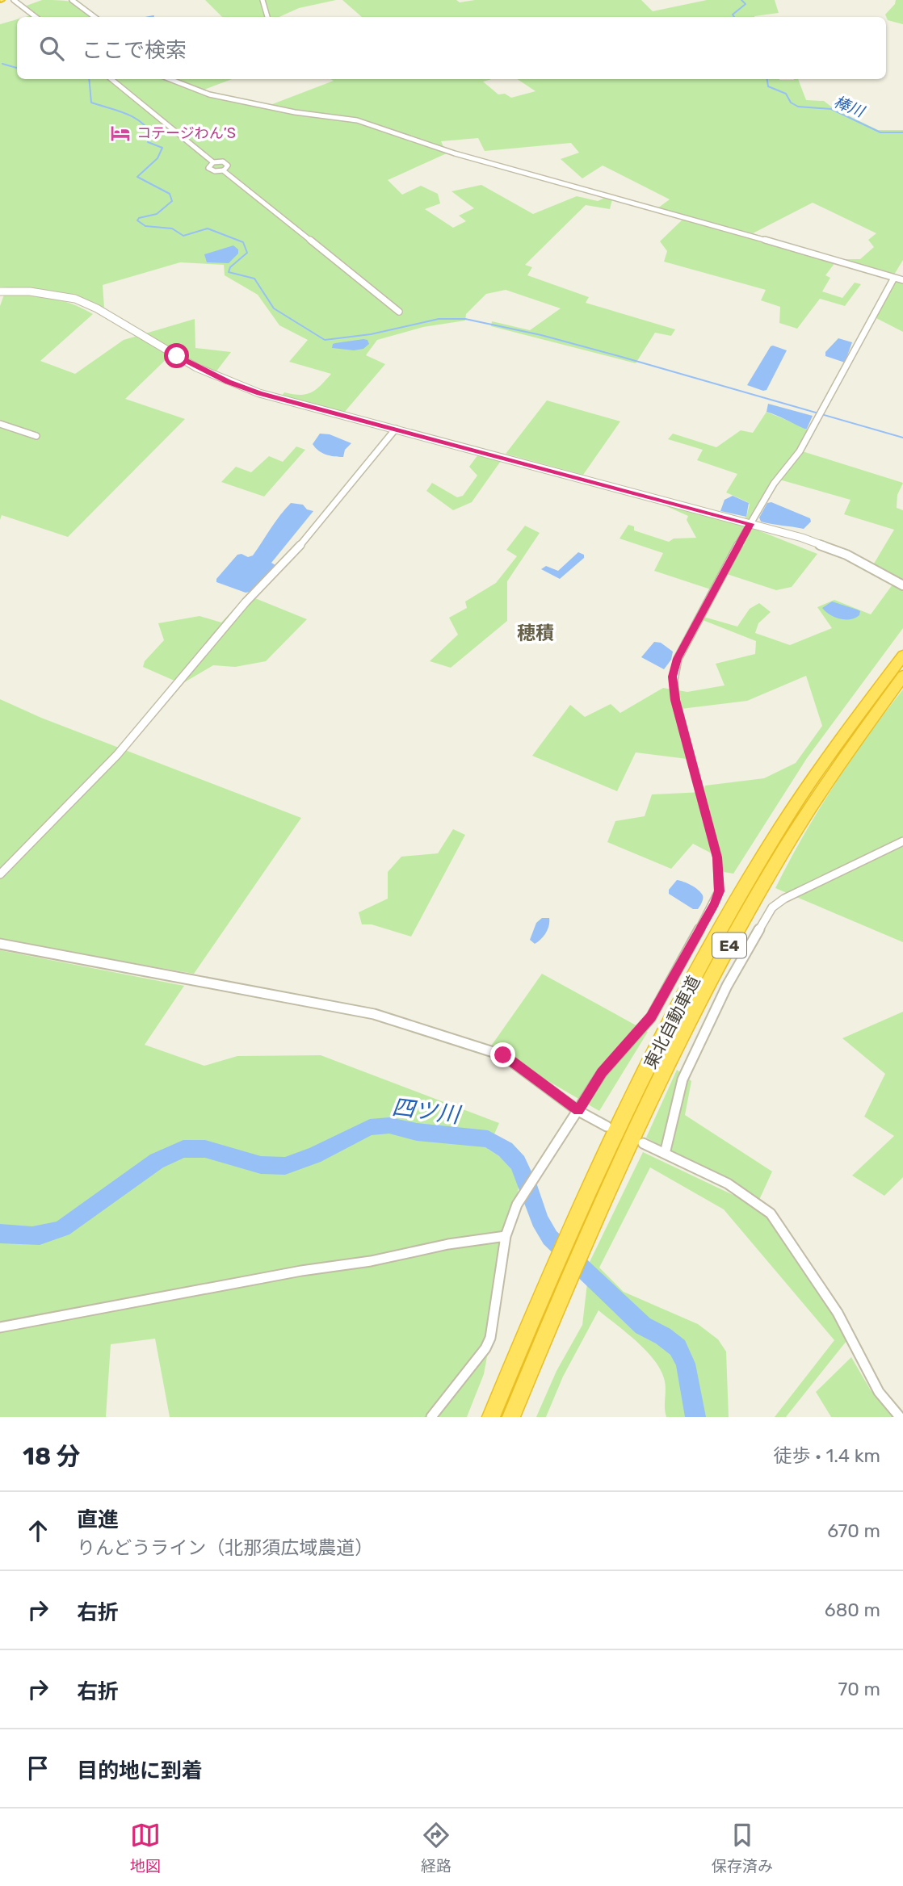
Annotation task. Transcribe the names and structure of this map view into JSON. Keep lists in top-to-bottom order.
{
  "streets": {
    "highway": ["E4", "東北自動車道"]
  },
  "districts": ["穂積"],
  "water": ["棒川", "四ツ川"],
  "places": {
    "hotel": ["コテージわん’S"]
  },
  "page": {
    "search": "ここで検索",
    "heading": ["18 分", "徒歩 · 1.4 km"],
    "list": [
      ["直進", "りんどうライン（北那須広域農道）", "670 m"],
      ["右折", "680 m"],
      ["右折", "70 m"],
      "目的地に到着"
    ],
    "nav": ["地図", "経路", "保存済み"]
  }
}
